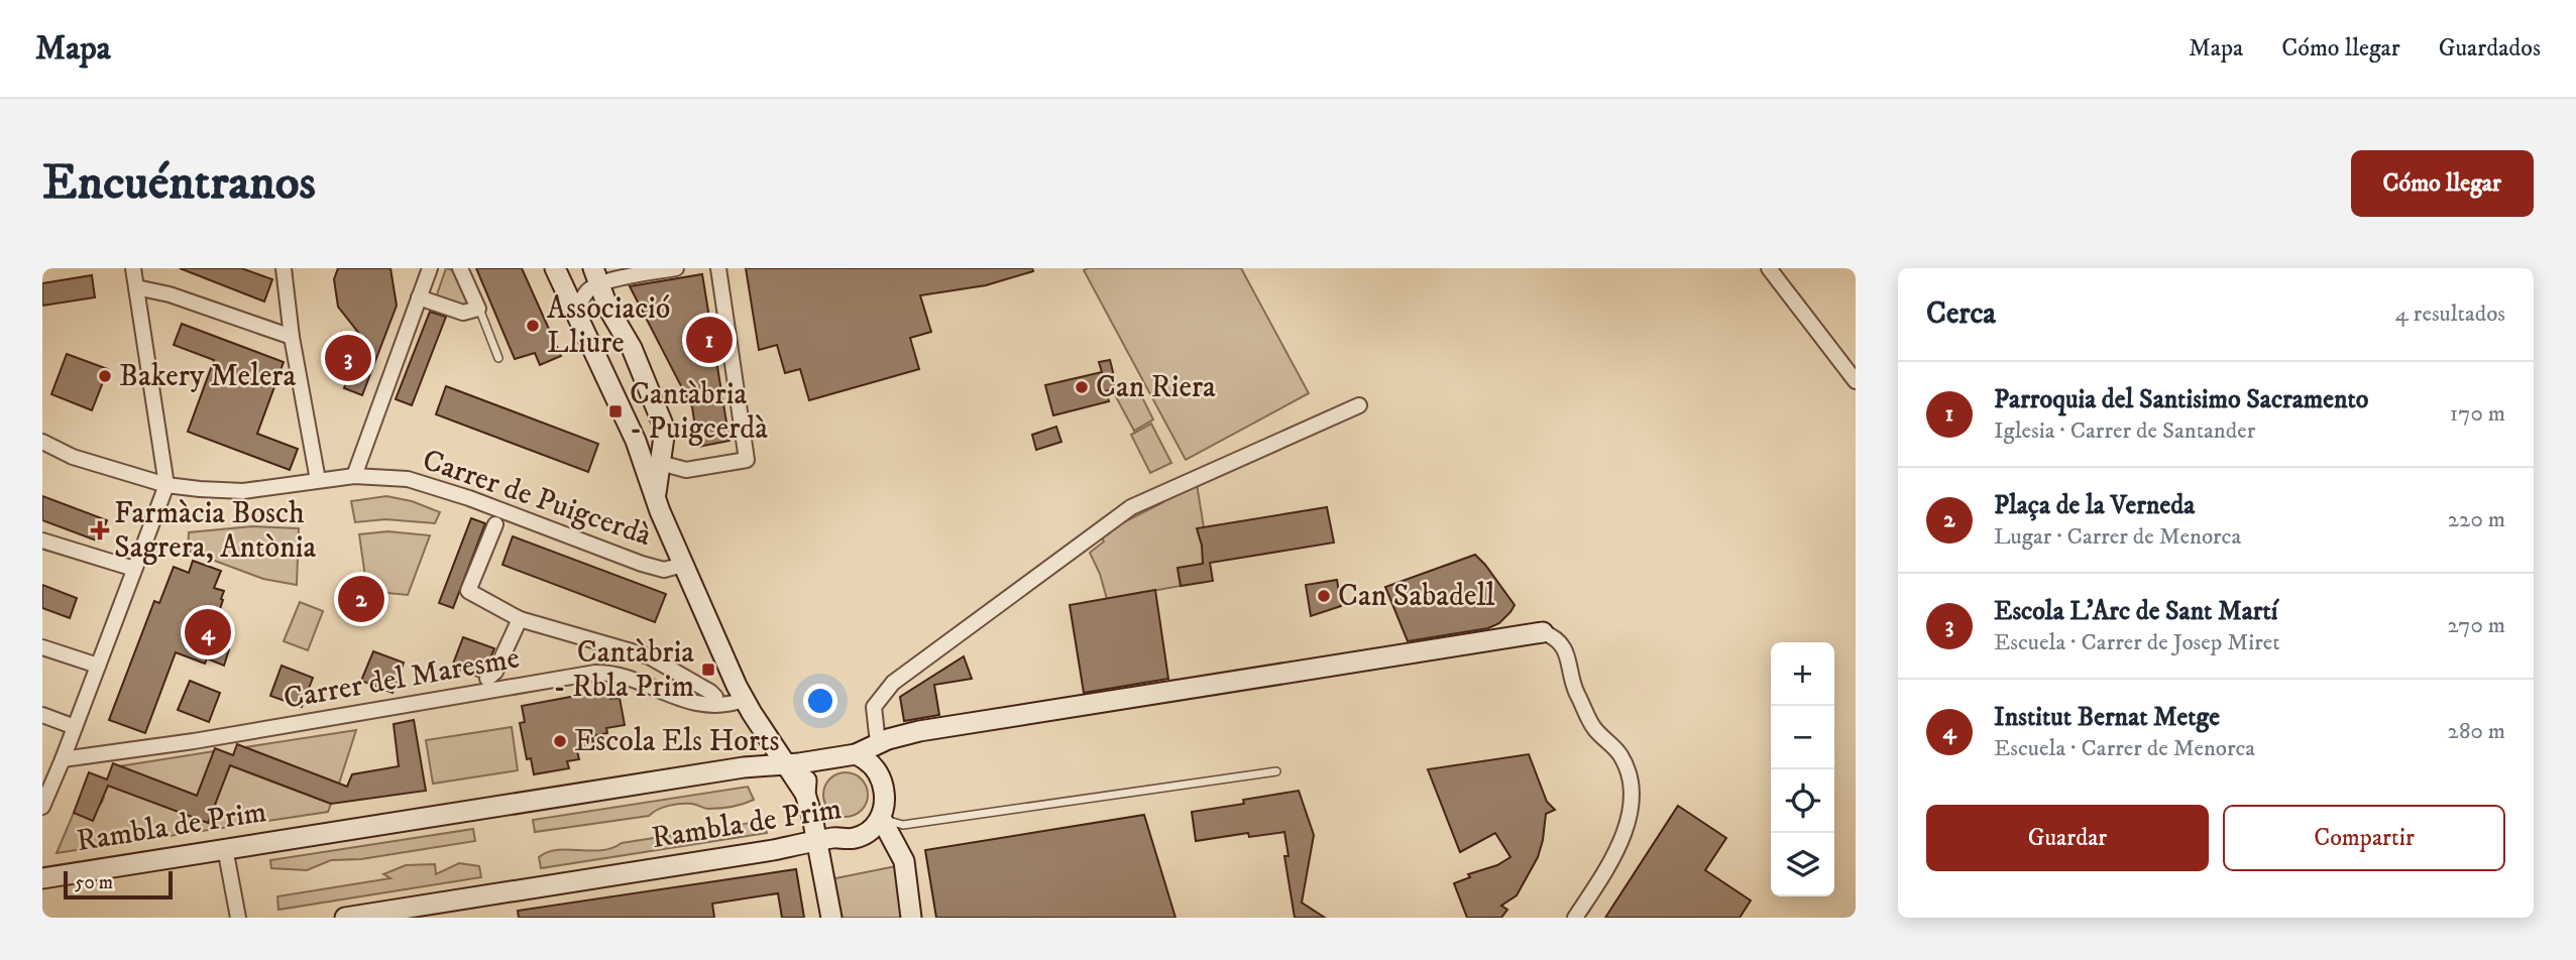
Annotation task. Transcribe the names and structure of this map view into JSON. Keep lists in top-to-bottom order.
{
  "streets": {
    "main road": ["Rambla de Prim"],
    "street": ["Carrer de Puigcerdà", "Carrer del Maresme"]
  },
  "places": {
    "other": [
      "Associació Lliure",
      "Bakery Melera",
      "Can Riera",
      "Can Sabadell",
      "Escola Els Horts"
    ],
    "transit": ["Cantàbria - Puigcerdà", "Cantàbria - Rbla Prim"],
    "health": ["Farmàcia Bosch Sagrera, Antònia"]
  },
  "scale_bar": "50 m",
  "page": {
    "header": "Mapa",
    "nav": ["Mapa", "Cómo llegar", "Guardados"],
    "buttons": [
      "Cómo llegar",
      ["Guardar", "Compartir"]
    ],
    "title": "Encuéntranos",
    "heading": ["Cerca", "4 resultados"],
    "pins": [
      "1",
      "3",
      "2",
      "4"
    ],
    "list": [
      {
        "mark": "1",
        "name": "Parroquia del Santisimo Sacramento",
        "note": "Iglesia · Carrer de Santander",
        "value": "170 m"
      },
      {
        "mark": "2",
        "name": "Plaça de la Verneda",
        "note": "Lugar · Carrer de Menorca",
        "value": "220 m"
      },
      {
        "mark": "3",
        "name": "Escola L'Arc de Sant Martí",
        "note": "Escuela · Carrer de Josep Miret",
        "value": "270 m"
      },
      {
        "mark": "4",
        "name": "Institut Bernat Metge",
        "note": "Escuela · Carrer de Menorca",
        "value": "280 m"
      }
    ],
    "map_buttons": ["+", "−"],
    "scale": "50 m"
  }
}
